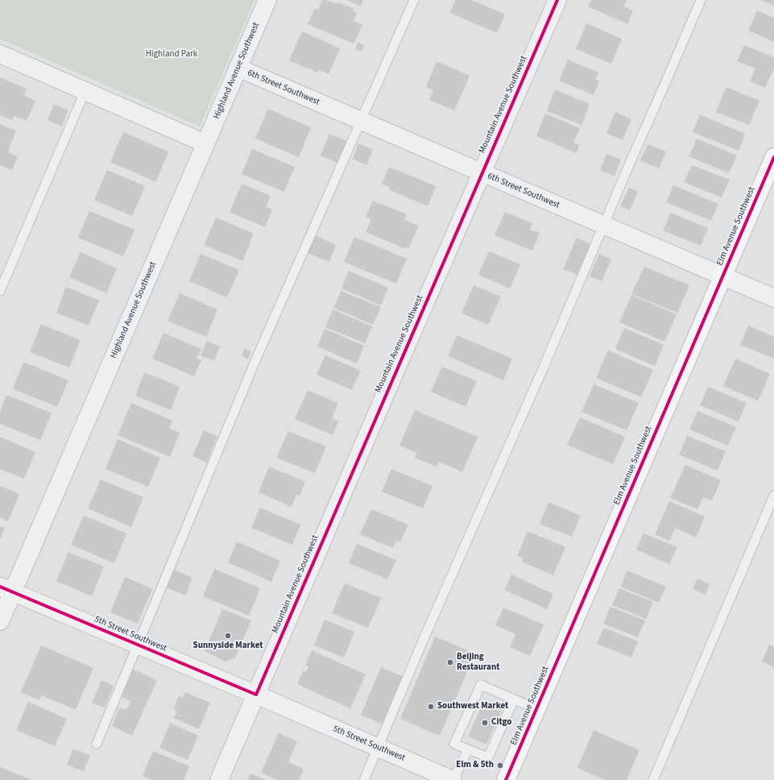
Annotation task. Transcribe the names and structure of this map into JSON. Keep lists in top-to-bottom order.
{
  "streets": {
    "main road": ["Elm Avenue Southwest"],
    "street": [
      "Highland Avenue Southwest",
      "6th Street Southwest",
      "Mountain Avenue Southwest",
      "5th Street Southwest"
    ]
  },
  "crossings": [
    ["Highland Avenue Southwest", "6th Street Southwest"],
    ["Highland Avenue Southwest", "5th Street Southwest"],
    ["6th Street Southwest", "Mountain Avenue Southwest"],
    ["6th Street Southwest", "Elm Avenue Southwest"],
    ["Mountain Avenue Southwest", "5th Street Southwest"]
  ],
  "parks": ["Highland Park"],
  "places": [
    "Sunnyside Market",
    "Beijing Restaurant",
    "Southwest Market",
    "Citgo",
    "Elm & 5th"
  ]
}
